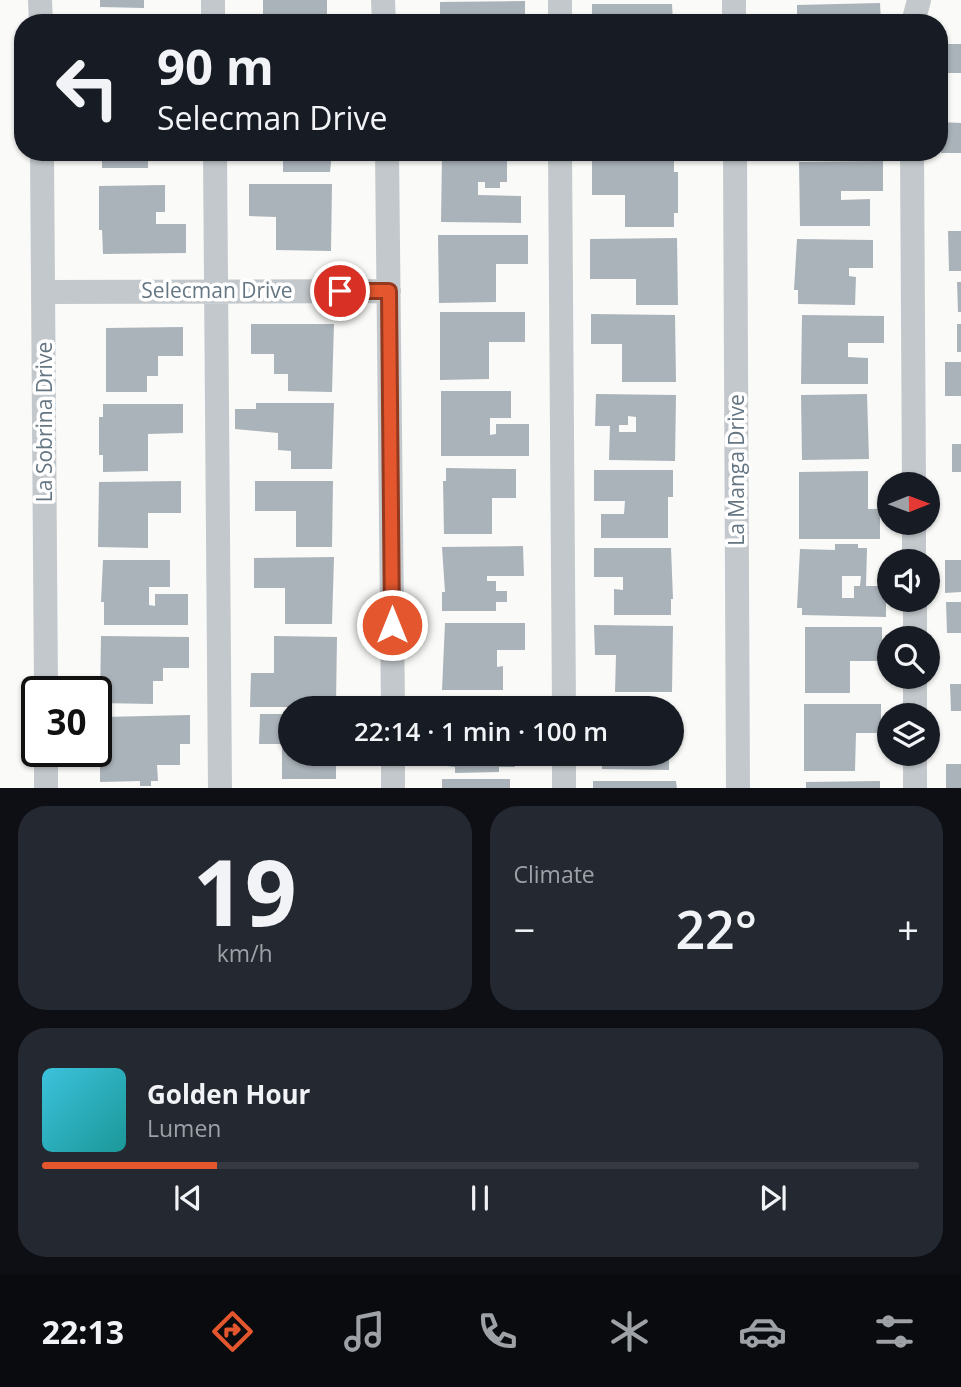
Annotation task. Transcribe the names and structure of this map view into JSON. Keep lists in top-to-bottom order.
{
  "streets": {
    "street": ["Selecman Drive", "La Sobrina Drive", "La Manga Drive"]
  },
  "crossings": [
    ["Selecman Drive", "La Sobrina Drive"]
  ],
  "north": "right",
  "page": {
    "turn": ["90 m", "Selecman Drive"],
    "limit": "30",
    "trip": "22:14 · 1 min · 100 m",
    "tile": [
      ["19", "km/h"],
      "Climate"
    ],
    "heat": ["−", "22°", "+"],
    "song": ["Golden Hour", "Lumen"],
    "tabs": "22:13"
  }
}
